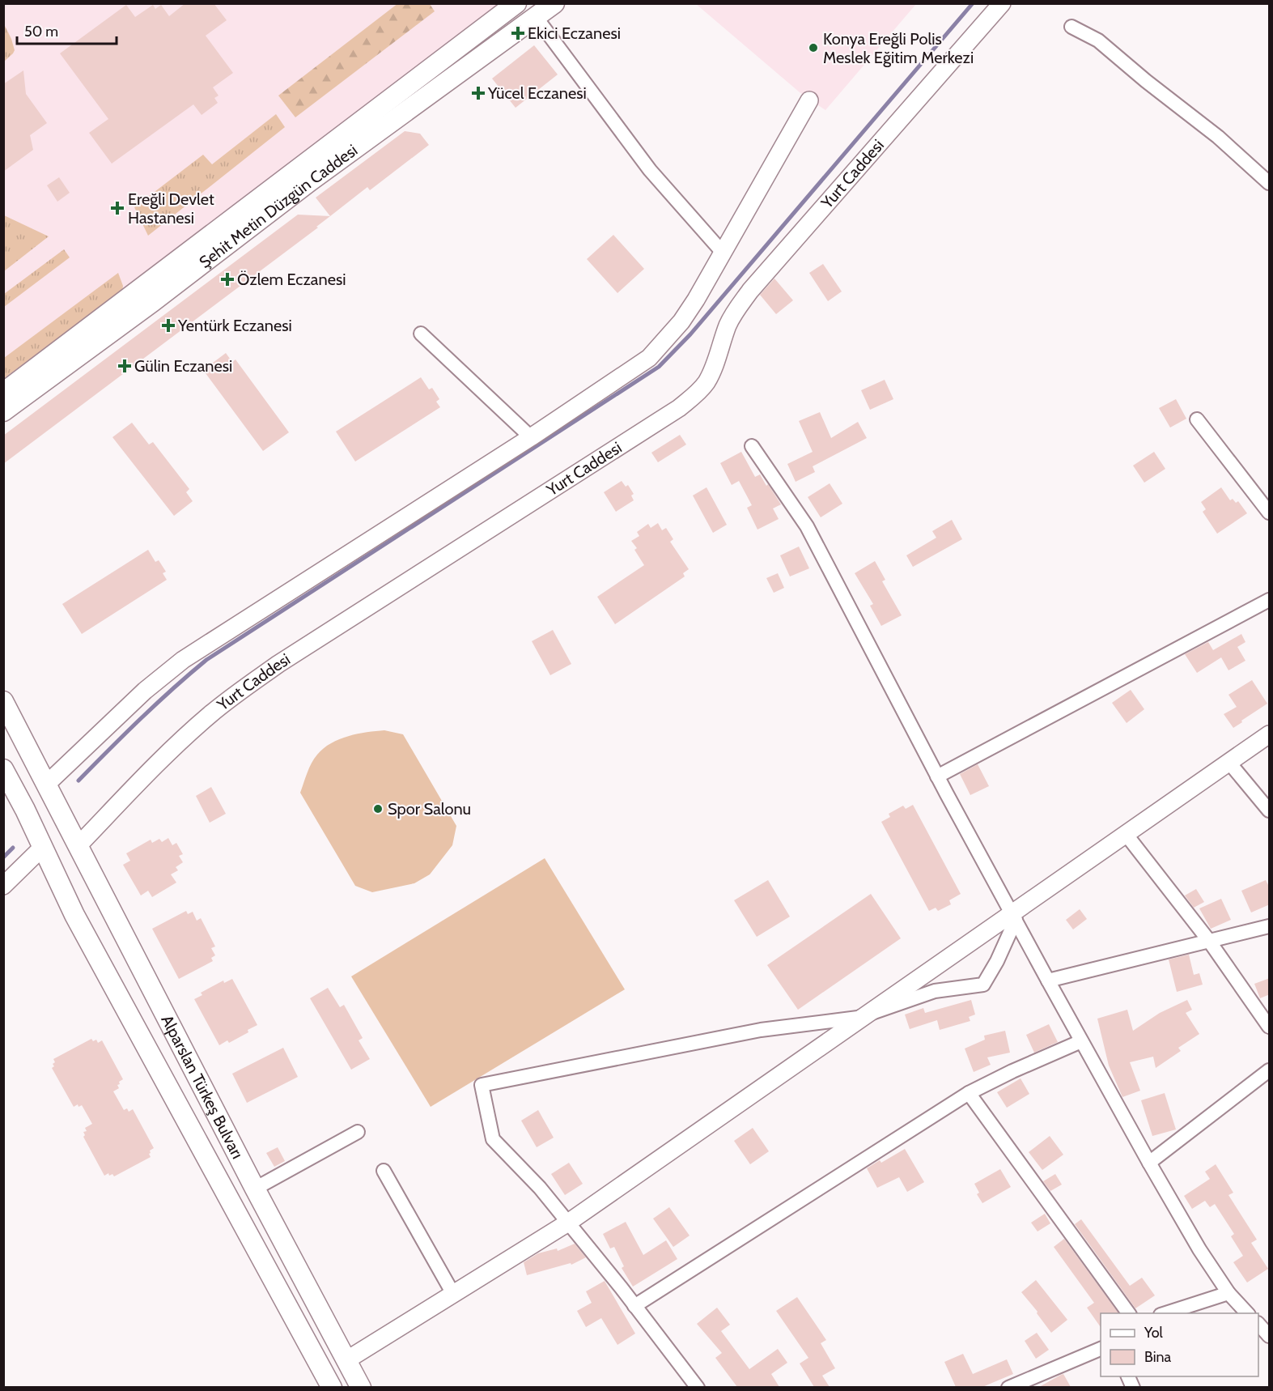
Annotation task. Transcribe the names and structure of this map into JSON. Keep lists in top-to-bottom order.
{
  "streets": {
    "main road": ["Şehit Metin Düzgün Caddesi", "Alparslan Türkeş Bulvarı"],
    "street": ["Yurt Caddesi"]
  },
  "crossings": [
    ["Yurt Caddesi", "Alparslan Türkeş Bulvarı"]
  ],
  "places": {
    "health": [
      "Ekici Eczanesi",
      "Yücel Eczanesi",
      "Ereğli Devlet Hastanesi",
      "Özlem Eczanesi",
      "Yentürk Eczanesi",
      "Gülin Eczanesi"
    ],
    "other": ["Konya Ereğli Polis Meslek Eğitim Merkezi", "Spor Salonu"]
  },
  "legend": ["Yol", "Bina"],
  "scale_bar": "50 m"
}
